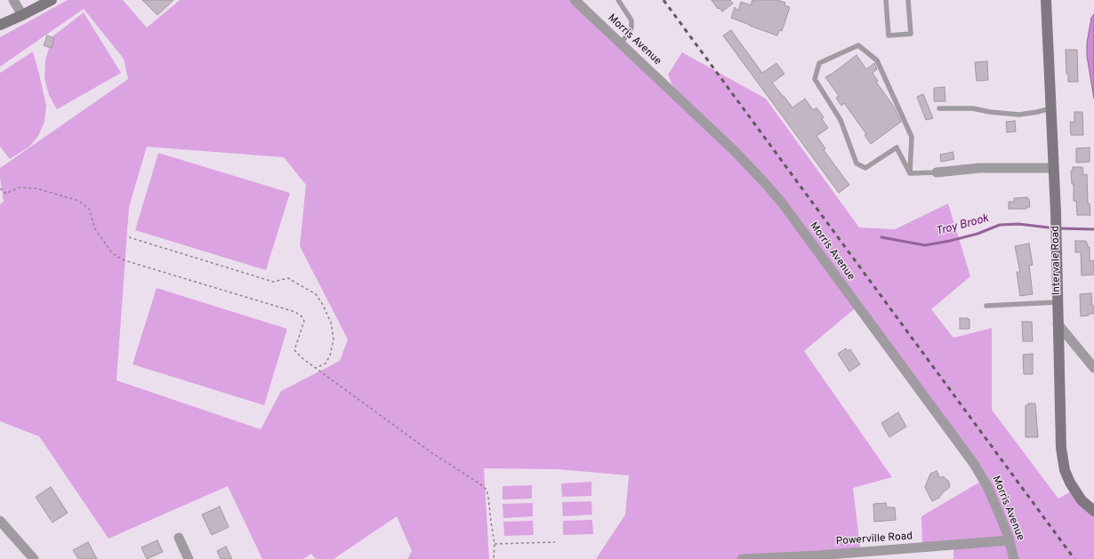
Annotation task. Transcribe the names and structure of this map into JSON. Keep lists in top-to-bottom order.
{
  "streets": {
    "street": ["Morris Avenue", "Intervale Road", "Powerville Road"]
  },
  "crossings": [
    ["Morris Avenue", "Powerville Road"]
  ],
  "water": ["Troy Brook"]
}
